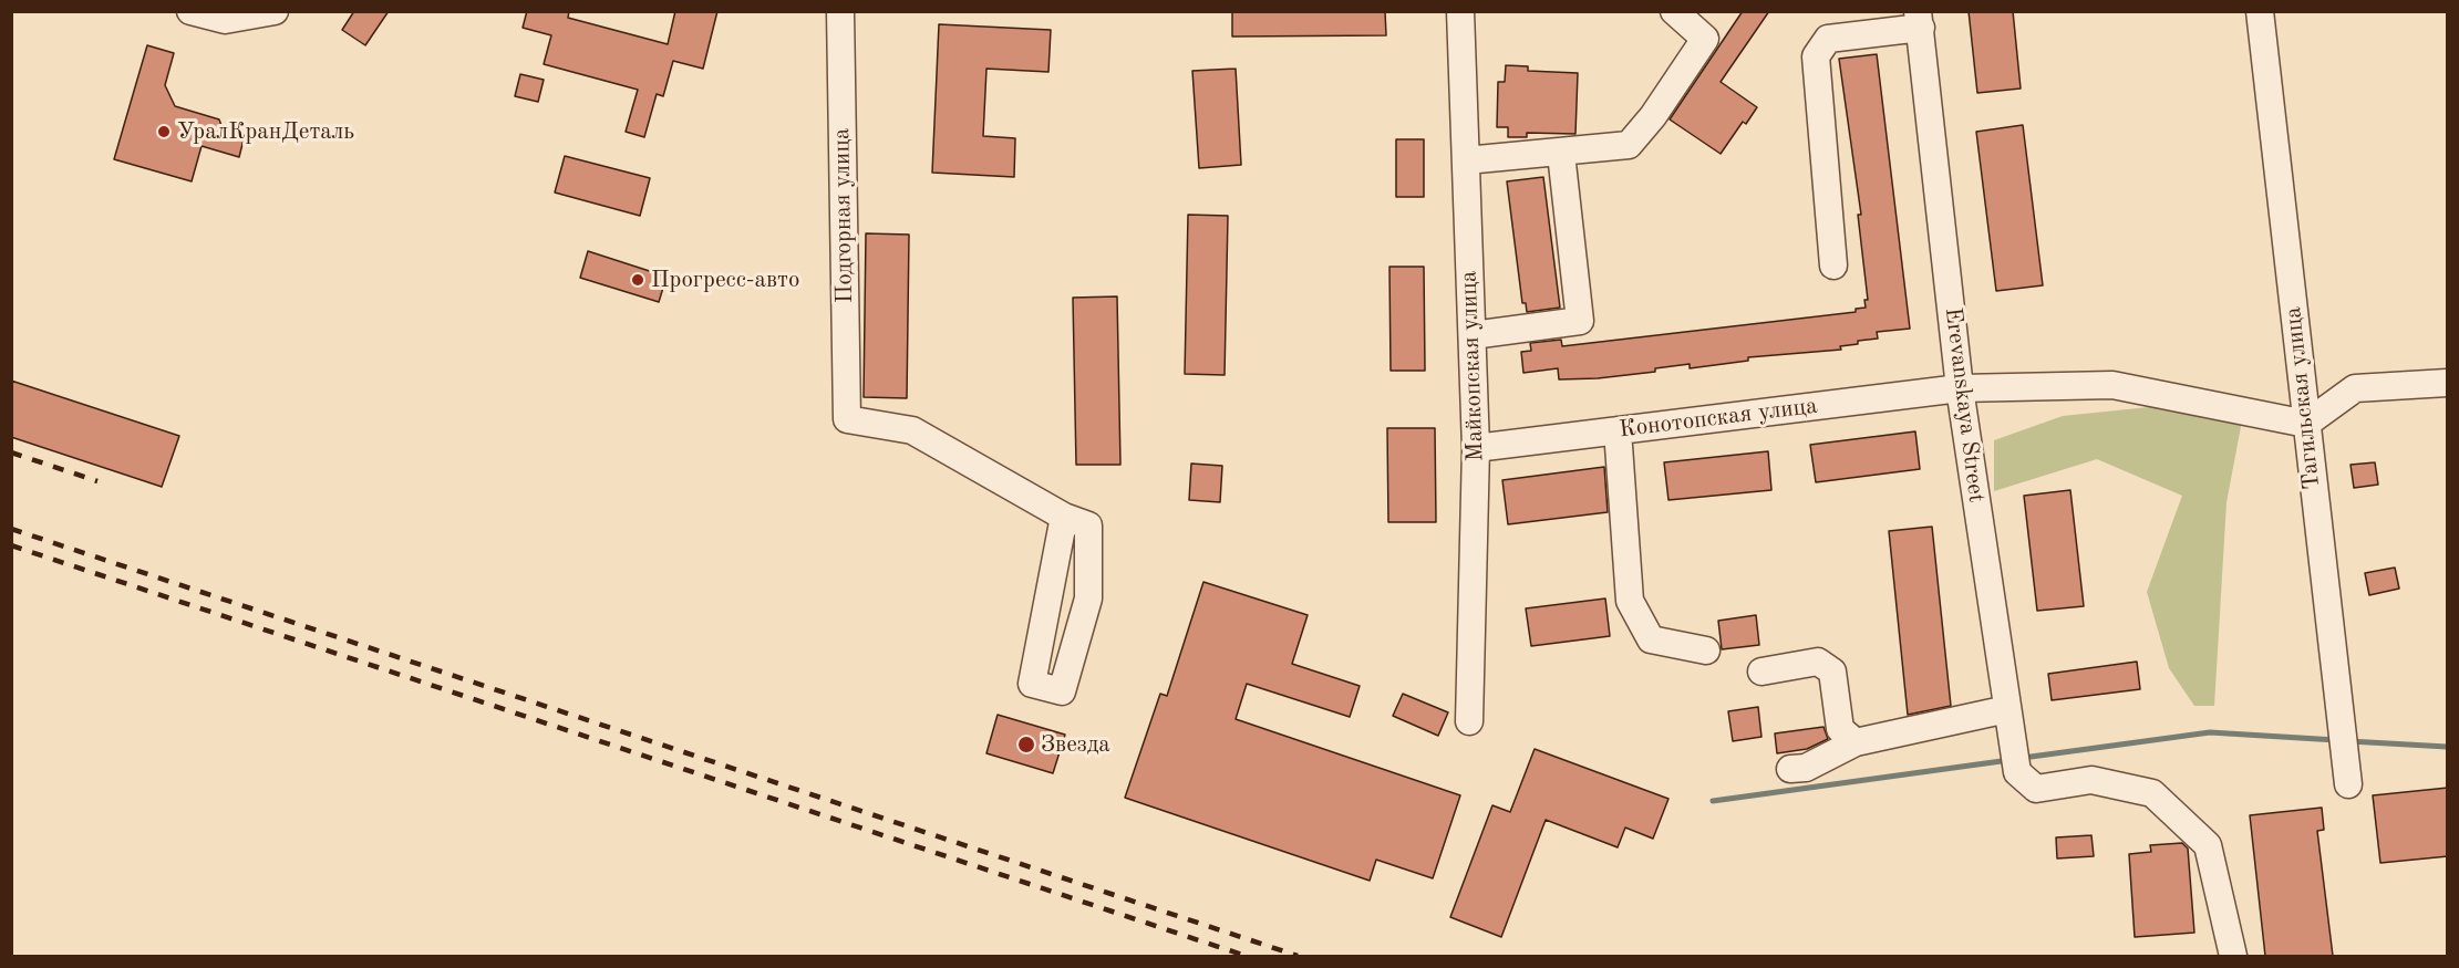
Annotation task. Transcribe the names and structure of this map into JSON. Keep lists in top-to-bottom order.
{
  "streets": {
    "street": [
      "Подгорная улица",
      "Майкопская улица",
      "Тагильская улица",
      "Erevanskaya Street",
      "Конотопская улица"
    ]
  },
  "crossings": [
    ["Майкопская улица", "Конотопская улица"],
    ["Тагильская улица", "Конотопская улица"],
    ["Erevanskaya Street", "Конотопская улица"]
  ],
  "places": ["УралКранДеталь", "Прогресс-авто", "Звезда"]
}
